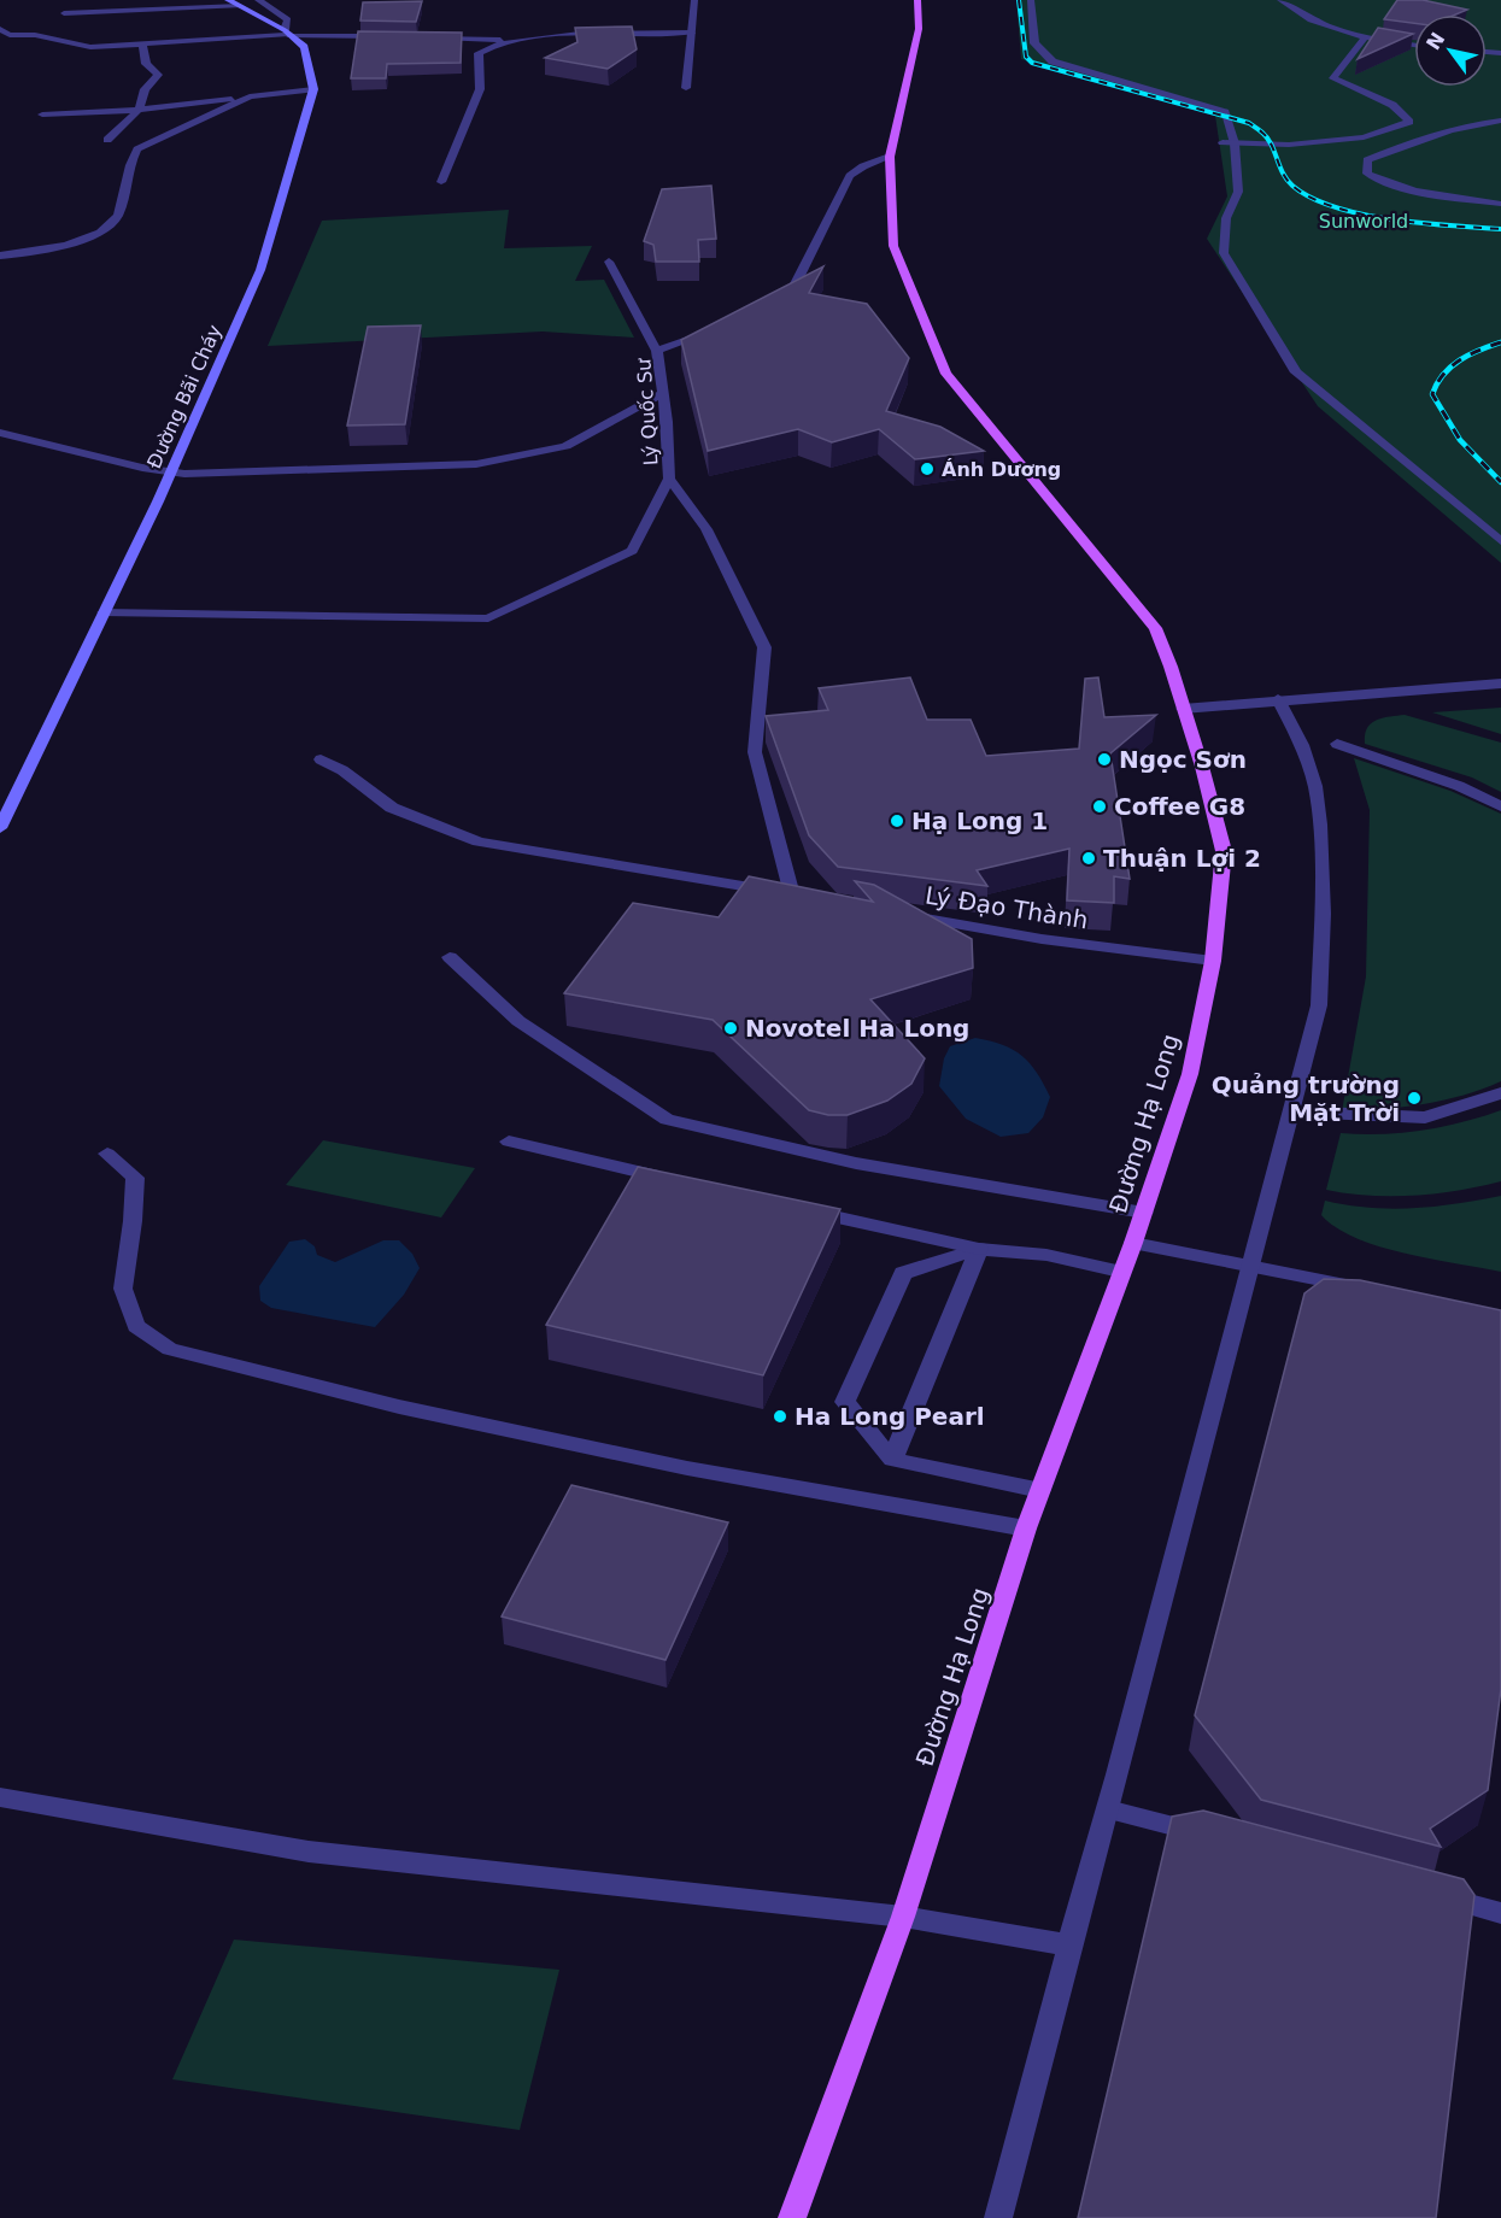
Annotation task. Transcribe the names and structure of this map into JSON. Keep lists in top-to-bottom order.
{
  "streets": {
    "main road": ["Đường Bãi Cháy", "Đường Hạ Long"],
    "street": ["Lý Quốc Sư", "Lý Đạo Thành"]
  },
  "crossings": [
    ["Lý Đạo Thành", "Đường Hạ Long"]
  ],
  "parks": ["Sunworld"],
  "places": [
    "Ánh Dương",
    "Ngọc Sơn",
    "Coffee G8",
    "Hạ Long 1",
    "Thuận Lợi 2",
    "Novotel Ha Long",
    "Quảng trường Mặt Trời",
    "Ha Long Pearl"
  ],
  "north": "top left"
}
